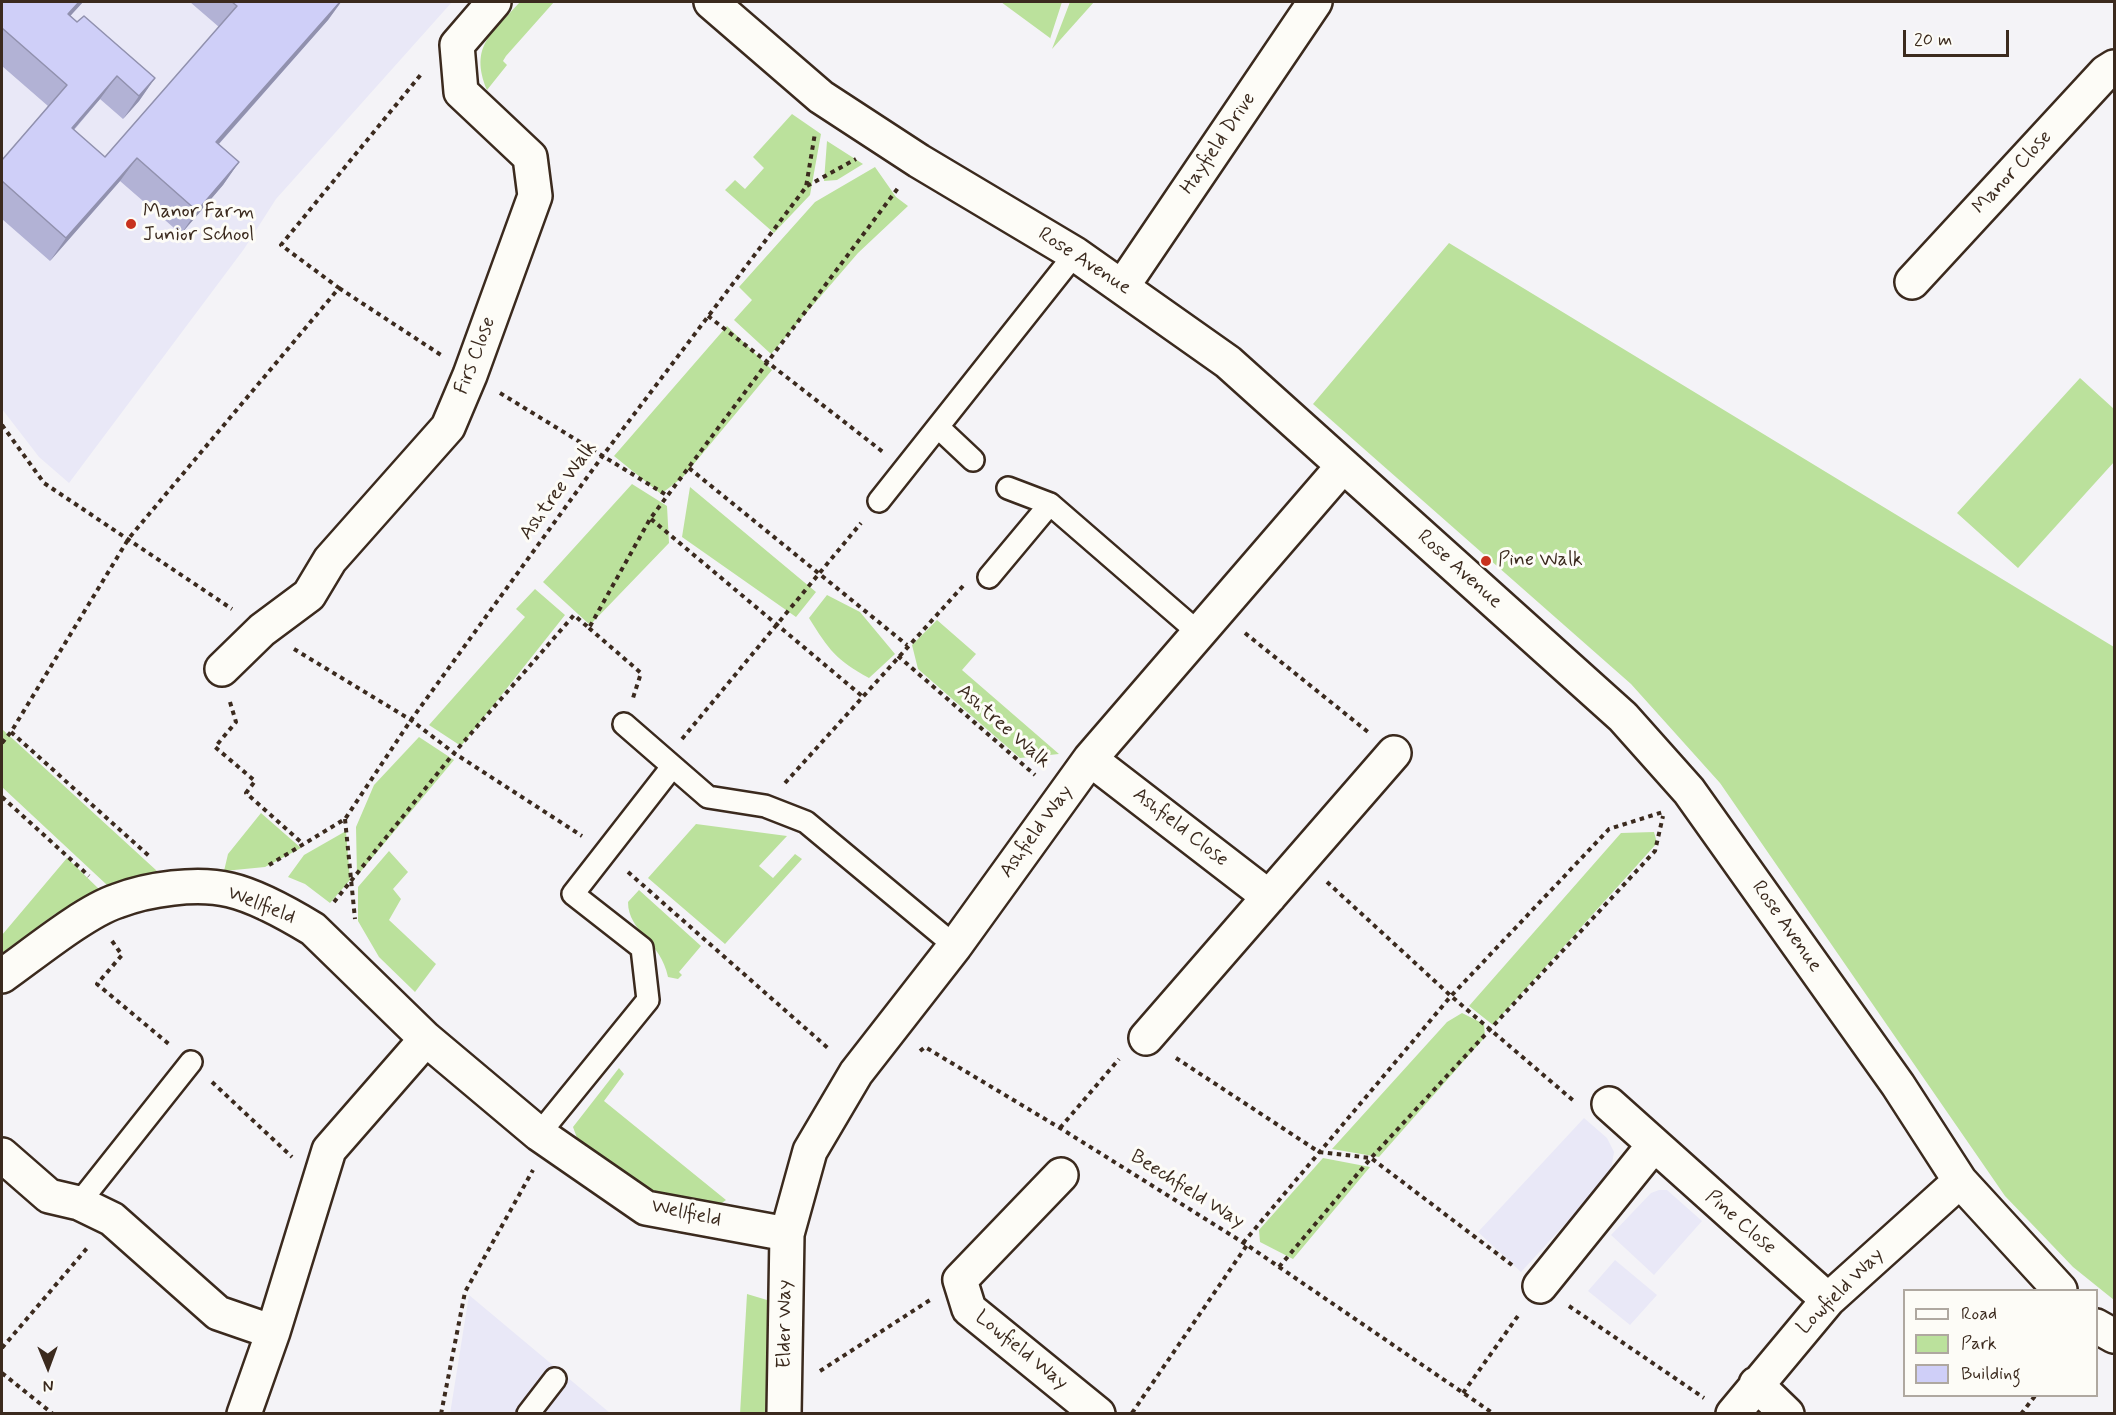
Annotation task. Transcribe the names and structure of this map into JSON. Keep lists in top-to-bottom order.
{
  "streets": {
    "street": [
      "Hayfield Drive",
      "Manor Close",
      "Rose Avenue",
      "Firs Close",
      "Ashfield Close",
      "Ashfield Way",
      "Wellfield",
      "Pine Close",
      "Lowfield Way",
      "Elder Way"
    ],
    "path": ["Ashtree Walk", "Beechfield Way"]
  },
  "crossings": [
    ["Hayfield Drive", "Rose Avenue"],
    ["Rose Avenue", "Ashtree Walk"],
    ["Rose Avenue", "Ashfield Way"],
    ["Rose Avenue", "Lowfield Way"],
    ["Ashtree Walk", "Ashfield Way"],
    ["Ashtree Walk", "Wellfield"],
    ["Ashfield Close", "Ashfield Way"],
    ["Ashfield Way", "Wellfield"],
    ["Ashfield Way", "Elder Way"],
    ["Wellfield", "Elder Way"],
    ["Pine Close", "Lowfield Way"]
  ],
  "places": ["Manor Farm Junior School", "Pine Walk"],
  "legend": ["Road", "Park", "Building"],
  "scale_bar": "20 m",
  "north": "bottom"
}
